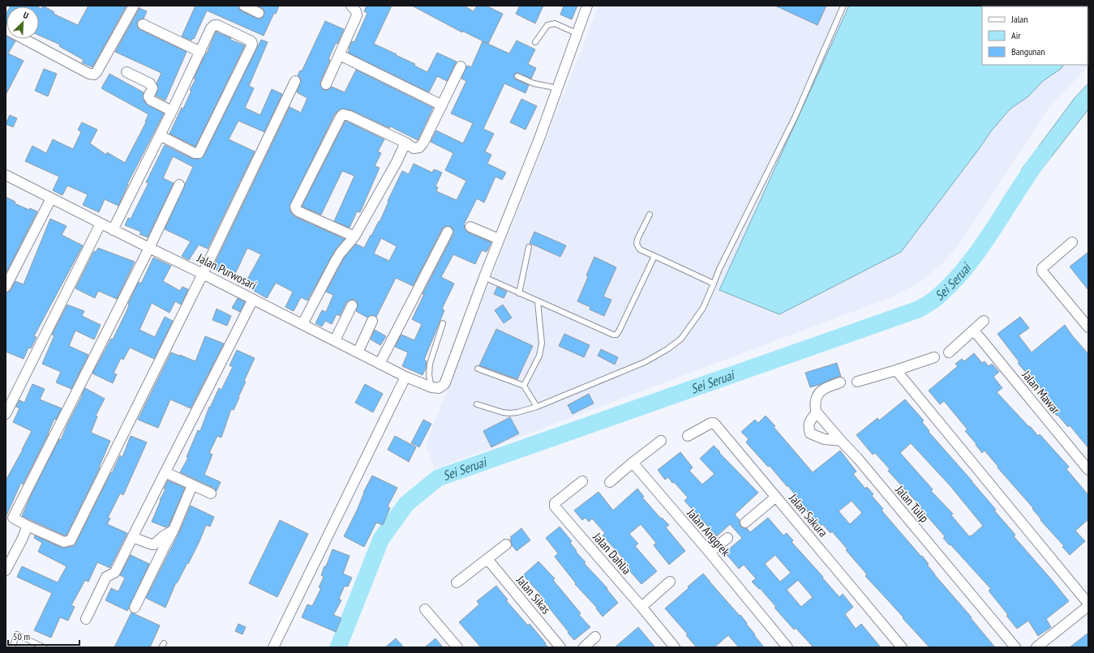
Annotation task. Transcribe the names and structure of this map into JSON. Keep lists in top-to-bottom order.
{
  "streets": {
    "street": [
      "Jalan Purwosari",
      "Jalan Mawar",
      "Jalan Tulip",
      "Jalan Sakura",
      "Jalan Anggrek",
      "Jalan Dahlia",
      "Jalan Sikas"
    ]
  },
  "water": ["Sei Seruai"],
  "legend": ["Jalan", "Air", "Bangunan"],
  "scale_bar": "50 m",
  "north": "top right"
}
